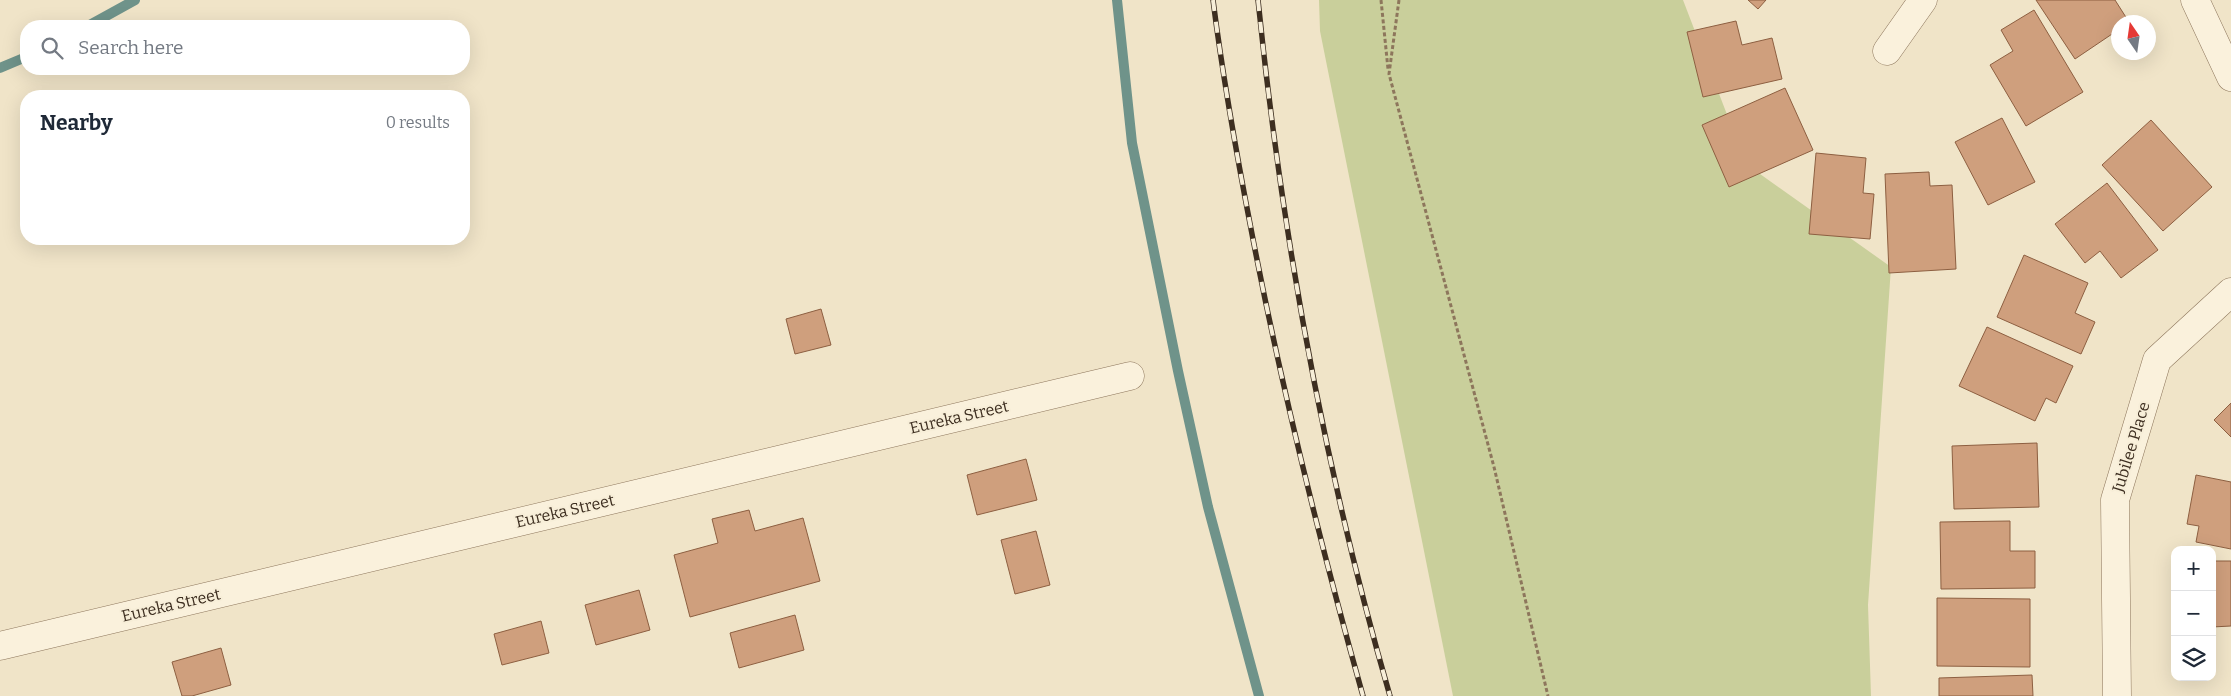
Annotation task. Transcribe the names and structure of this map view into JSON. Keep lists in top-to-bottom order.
{
  "streets": {
    "street": ["Eureka Street", "Jubilee Place"]
  },
  "north": "top",
  "page": {
    "search": "Search here",
    "heading": ["Nearby", "0 results"],
    "map_buttons": ["+", "−"]
  }
}
